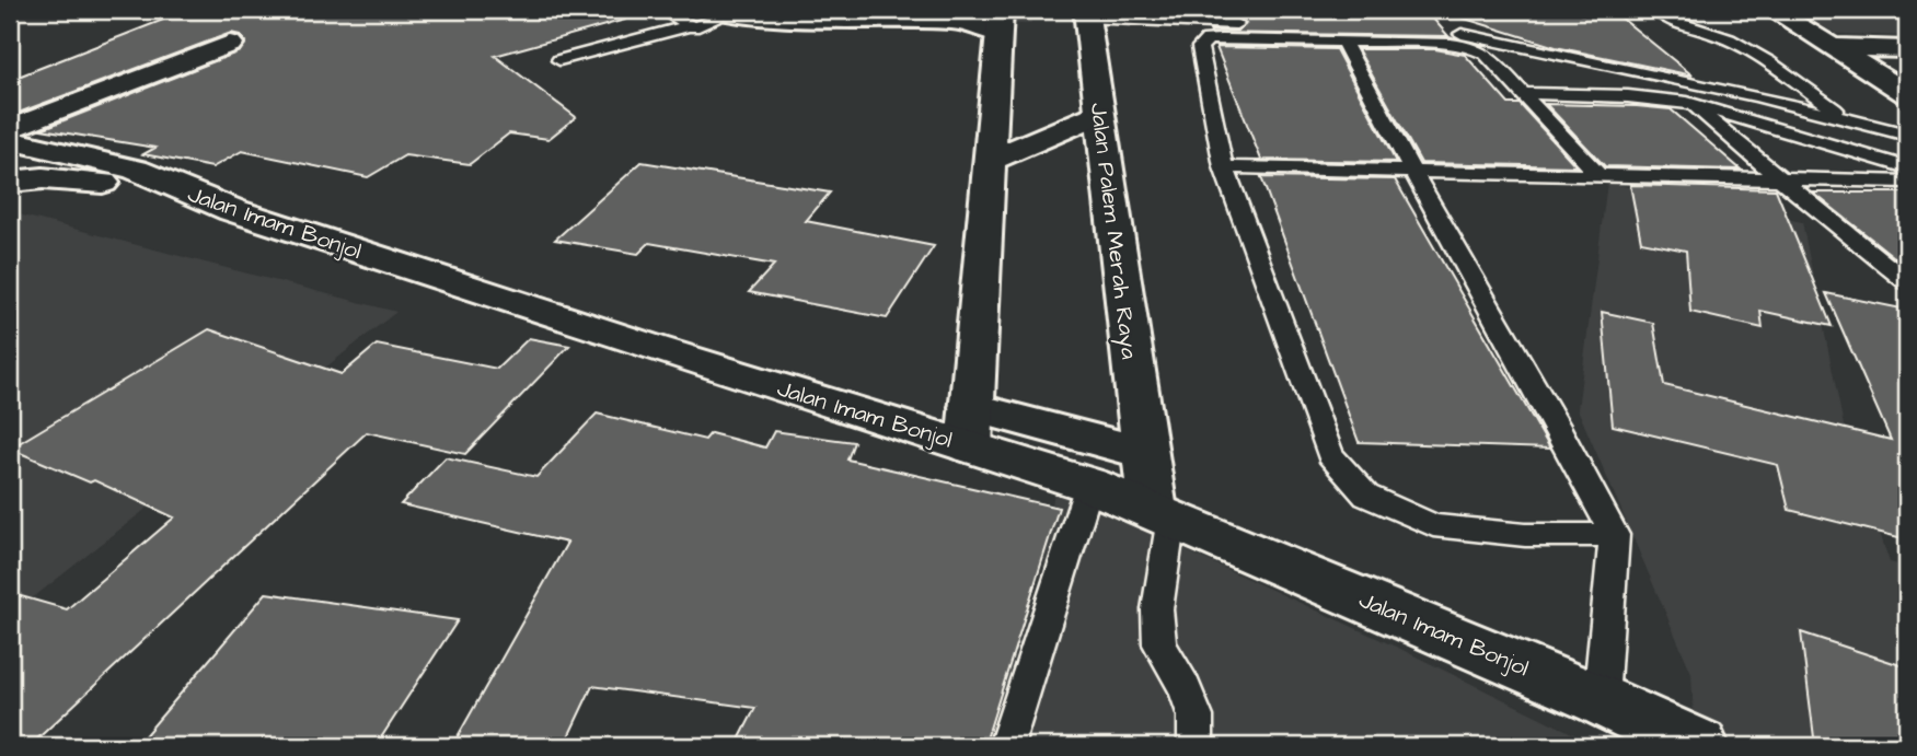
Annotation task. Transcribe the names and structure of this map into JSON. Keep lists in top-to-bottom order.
{
  "streets": {
    "street": ["Jalan Imam Bonjol", "Jalan Palem Merah Raya"]
  },
  "crossings": [
    ["Jalan Imam Bonjol", "Jalan Palem Merah Raya"]
  ]
}
